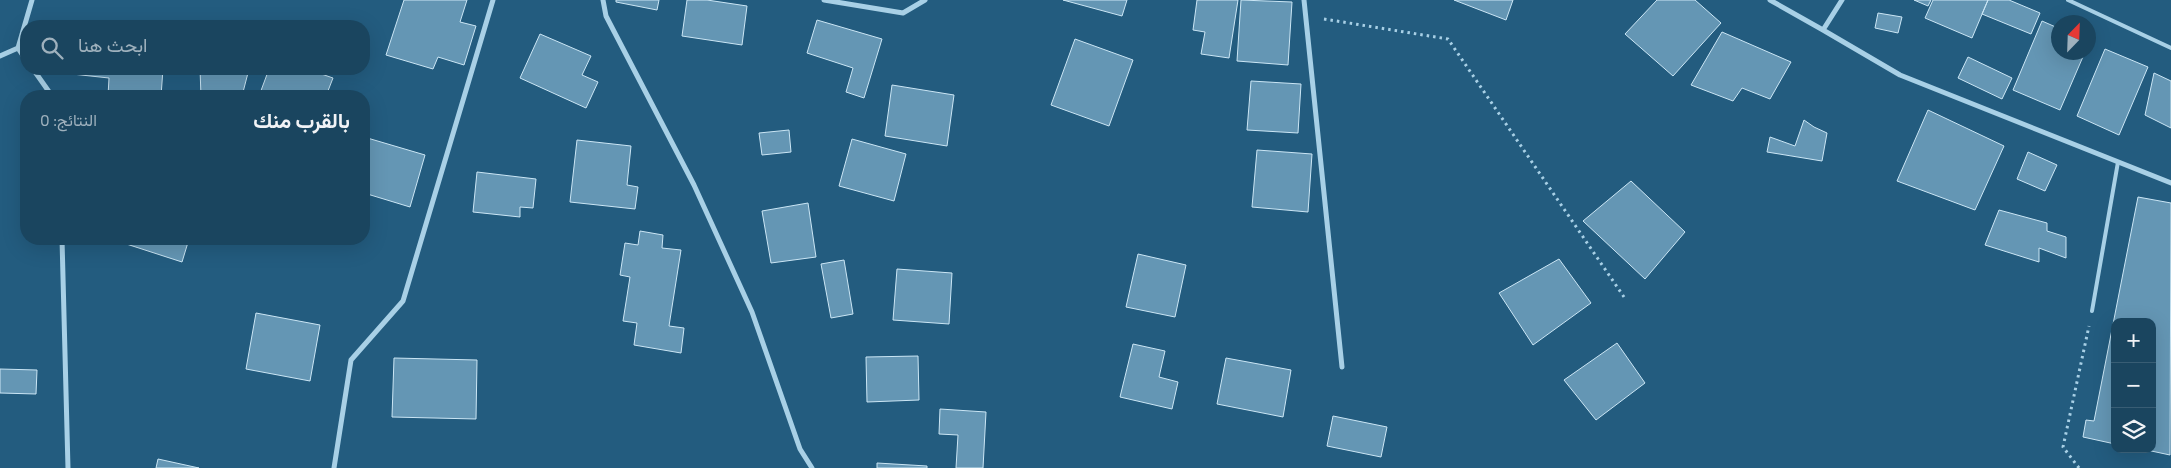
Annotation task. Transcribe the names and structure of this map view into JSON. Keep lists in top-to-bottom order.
{
  "north": "top right",
  "page": {
    "search": "ابحث هنا",
    "heading": ["بالقرب منك", "النتائج: 0"],
    "map_buttons": ["+", "−"]
  }
}
